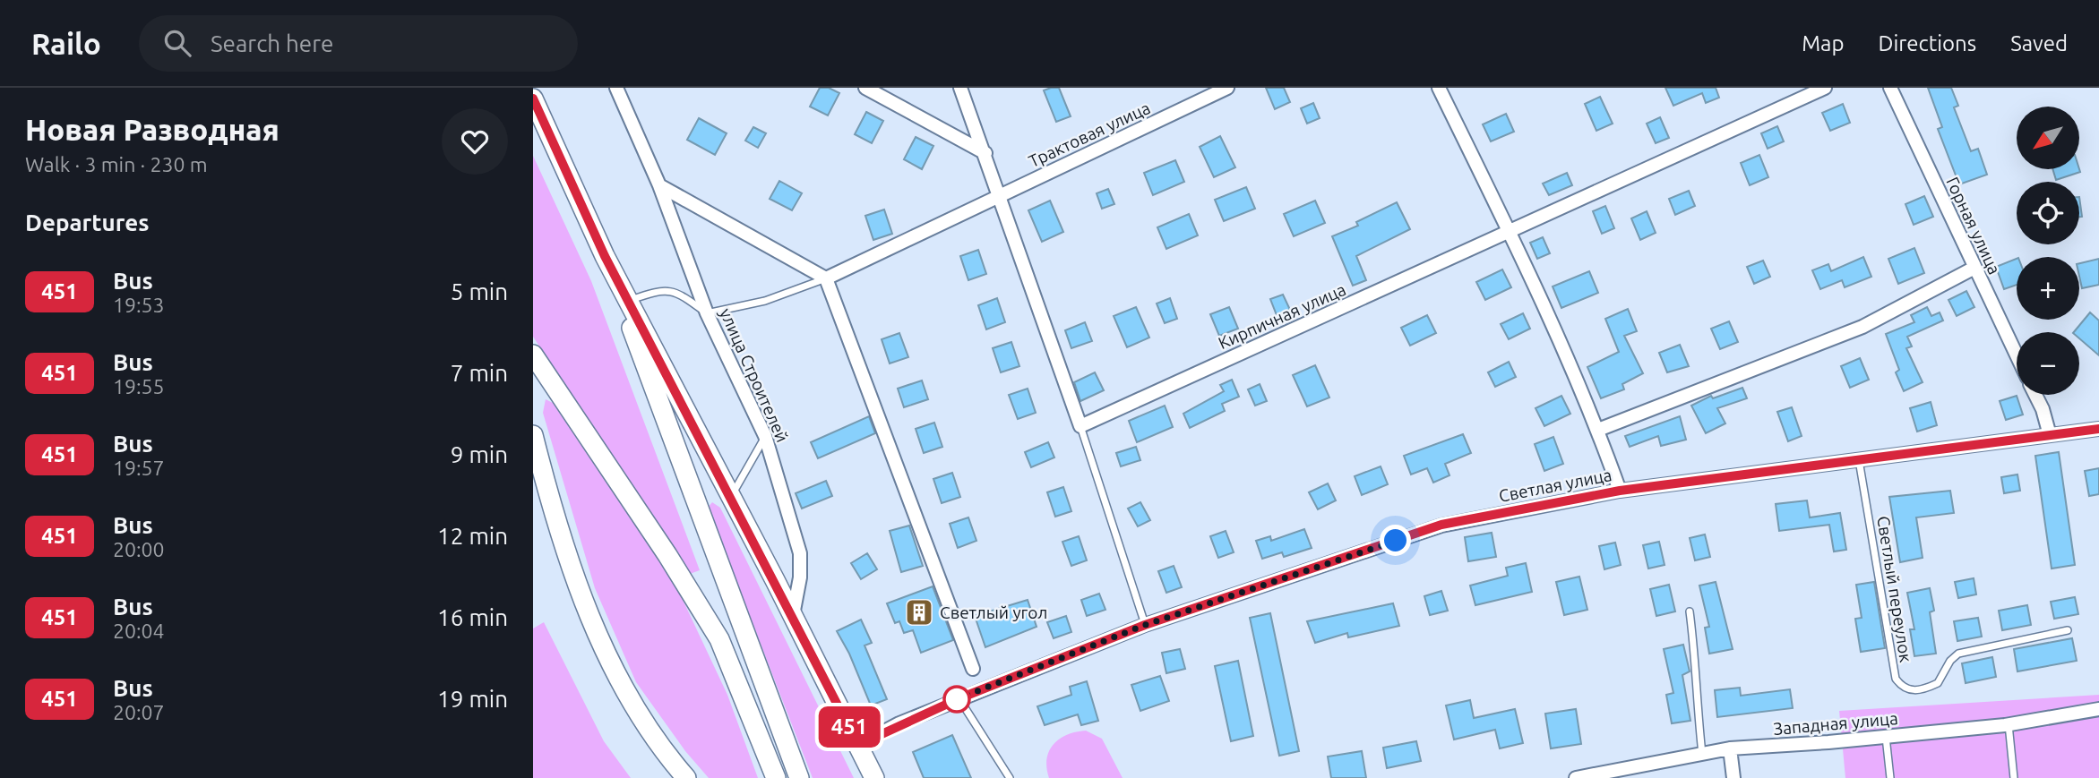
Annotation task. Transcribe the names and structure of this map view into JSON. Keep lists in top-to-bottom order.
{
  "streets": {
    "street": [
      "Трактовая улица",
      "Горная улица",
      "Кирпичная улица",
      "улица Строителей",
      "Светлая улица",
      "Западная улица"
    ],
    "lane": ["Светлый переулок"]
  },
  "crossings": [
    ["Светлая улица", "Светлый переулок"]
  ],
  "places": {
    "building": ["Светлый угол"]
  },
  "lines": ["bus line 451"],
  "north": "bottom left",
  "page": {
    "header": "Railo",
    "search": "Search here",
    "nav": ["Map", "Directions", "Saved"],
    "heading": [
      ["Новая Разводная", "Walk · 3 min · 230 m"],
      "Departures"
    ],
    "on_map": "451",
    "map_buttons": ["+", "−"],
    "list": [
      {
        "mark": "451",
        "name": "Bus",
        "note": "19:53",
        "value": "5 min"
      },
      {
        "mark": "451",
        "name": "Bus",
        "note": "19:55",
        "value": "7 min"
      },
      {
        "mark": "451",
        "name": "Bus",
        "note": "19:57",
        "value": "9 min"
      },
      {
        "mark": "451",
        "name": "Bus",
        "note": "20:00",
        "value": "12 min"
      },
      {
        "mark": "451",
        "name": "Bus",
        "note": "20:04",
        "value": "16 min"
      },
      {
        "mark": "451",
        "name": "Bus",
        "note": "20:07",
        "value": "19 min"
      }
    ]
  }
}
